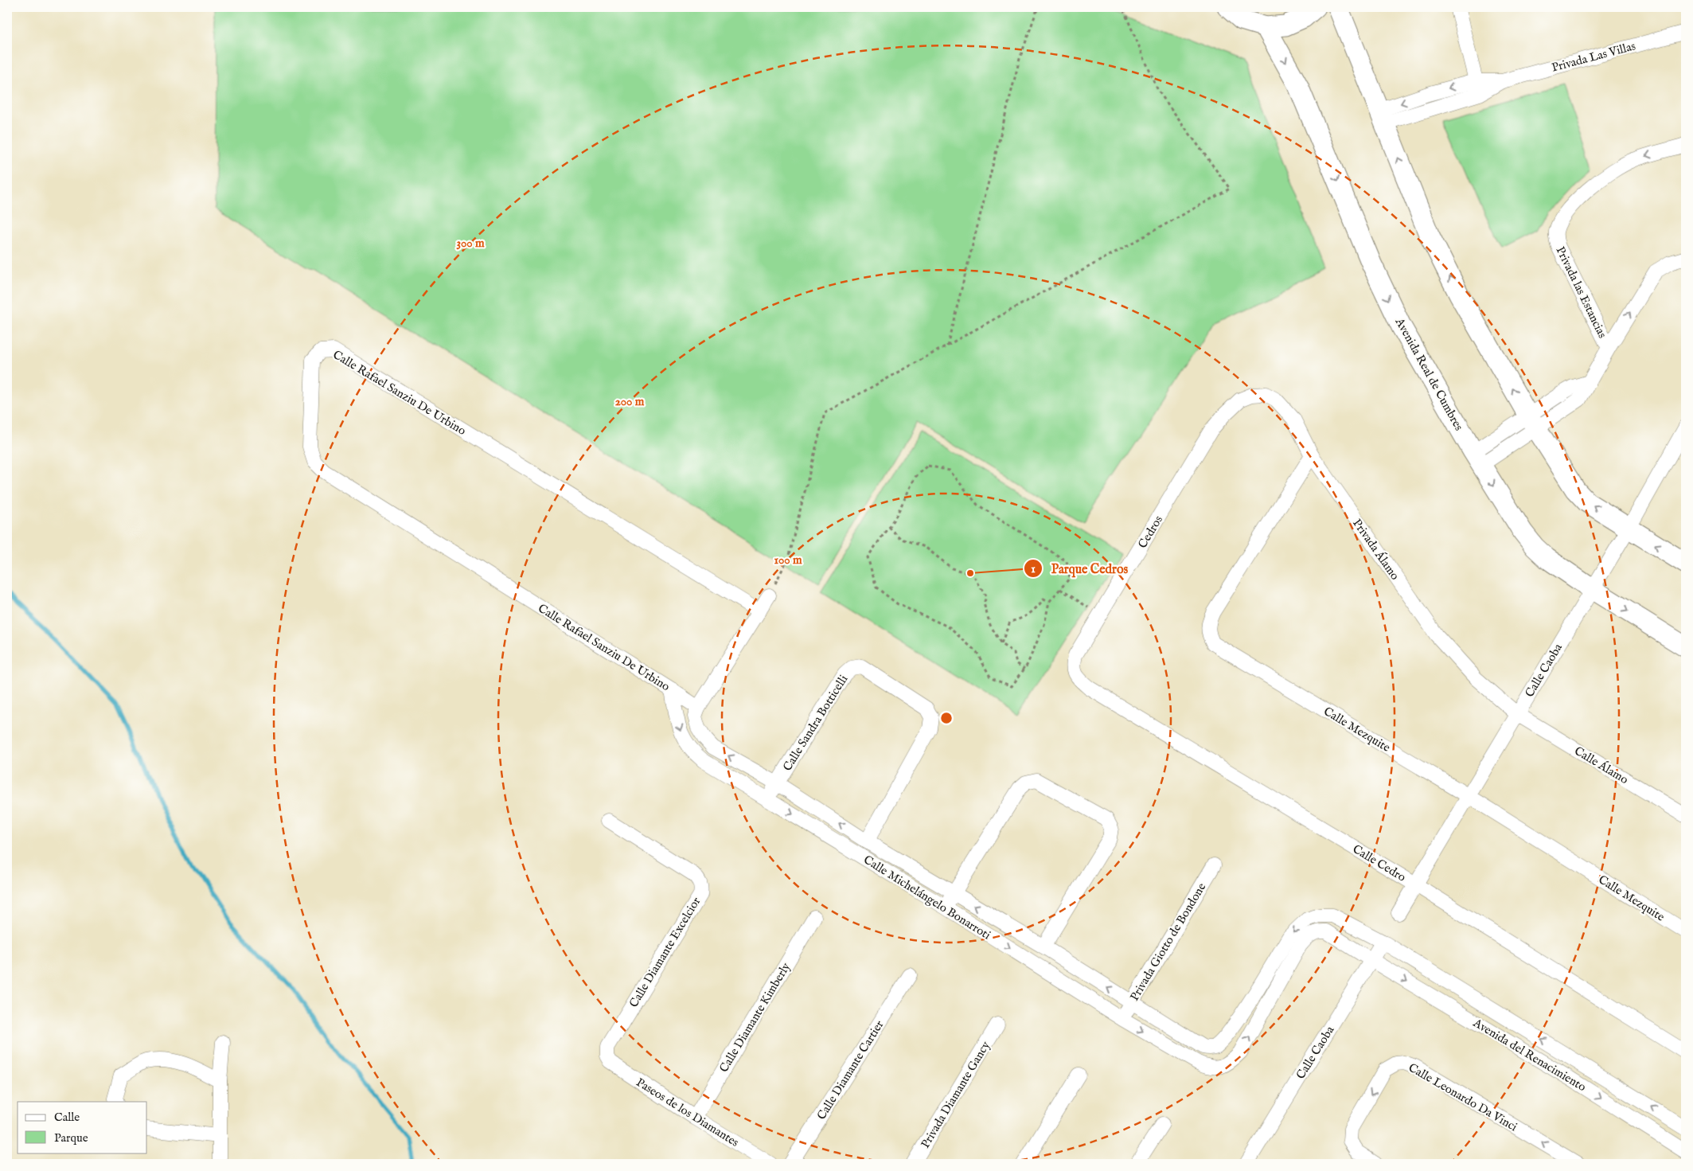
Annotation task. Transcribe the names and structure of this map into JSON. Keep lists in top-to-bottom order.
{
  "streets": {
    "street": [
      "Privada Las Villas",
      "Privada las Estancias",
      "Avenida Real de Cumbres",
      "Calle Rafael Sanziu De Urbino",
      "Cedros",
      "Privada Álamo",
      "Calle Caoba",
      "Calle Sandra Botticelli",
      "Calle Mezquite",
      "Calle Álamo",
      "Calle Cedro",
      "Calle Michelángelo Bonarroti",
      "Privada Giotto de Bondone",
      "Calle Diamante Excelcior",
      "Calle Diamante Kimberly",
      "Avenida del Renacimiento",
      "Calle Diamante Cartier",
      "Privada Diamante Gancy",
      "Calle Leonardo Da Vinci",
      "Paseos de los Diamantes"
    ]
  },
  "crossings": [
    ["Privada las Estancias", "Avenida Real de Cumbres"],
    ["Avenida Real de Cumbres", "Calle Caoba"],
    ["Calle Rafael Sanziu De Urbino", "Calle Michelángelo Bonarroti"],
    ["Cedros", "Privada Álamo"],
    ["Cedros", "Calle Cedro"],
    ["Privada Álamo", "Calle Caoba"],
    ["Privada Álamo", "Calle Mezquite"],
    ["Privada Álamo", "Calle Álamo"],
    ["Calle Caoba", "Calle Mezquite"],
    ["Calle Caoba", "Calle Álamo"],
    ["Calle Caoba", "Calle Cedro"],
    ["Calle Caoba", "Avenida del Renacimiento"],
    ["Calle Sandra Botticelli", "Calle Michelángelo Bonarroti"],
    ["Calle Michelángelo Bonarroti", "Privada Giotto de Bondone"],
    ["Calle Diamante Excelcior", "Paseos de los Diamantes"],
    ["Calle Diamante Kimberly", "Paseos de los Diamantes"]
  ],
  "places": ["Parque Cedros"],
  "legend": ["Calle", "Parque"],
  "rings": ["300 m", "200 m", "100 m"]
}
